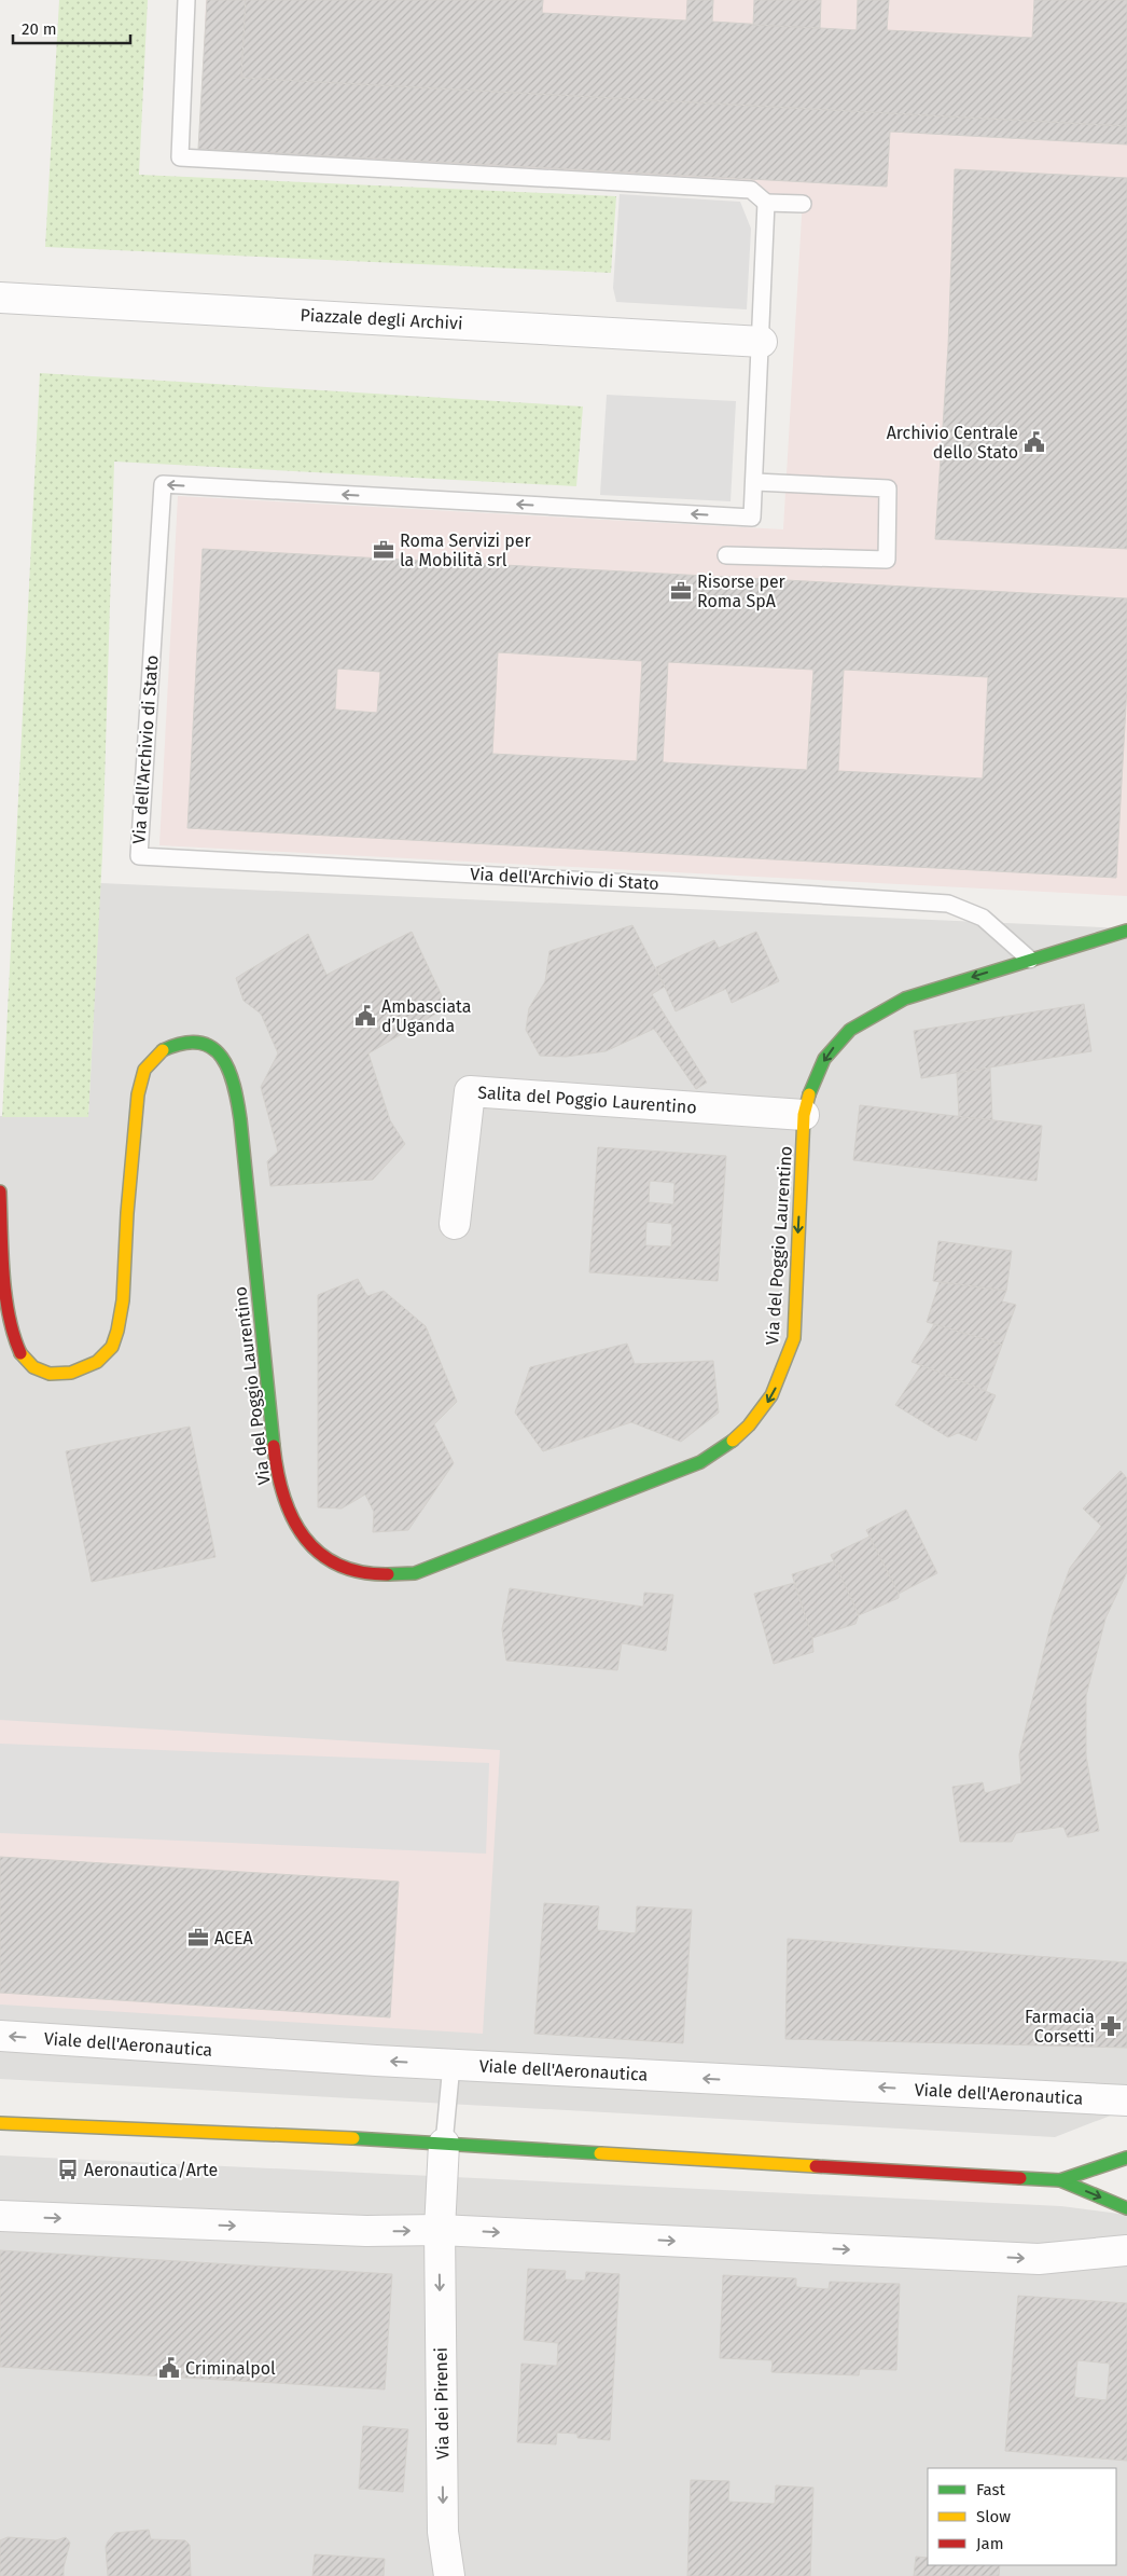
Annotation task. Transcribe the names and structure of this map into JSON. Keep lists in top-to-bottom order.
{
  "streets": {
    "street": [
      "Piazzale degli Archivi",
      "Salita del Poggio Laurentino",
      "Via del Poggio Laurentino",
      "Viale dell'Aeronautica",
      "Via dei Pirenei"
    ],
    "lane": ["Via dell'Archivio di Stato"]
  },
  "crossings": [
    ["Via dell'Archivio di Stato", "Via del Poggio Laurentino"],
    ["Salita del Poggio Laurentino", "Via del Poggio Laurentino"]
  ],
  "one_way": ["Via dei Pirenei"],
  "places": {
    "public building": ["Archivio Centrale dello Stato", "Ambasciata d’Uganda", "Criminalpol"],
    "office": ["Roma Servizi per la Mobilità srl", "Risorse per Roma SpA", "ACEA"],
    "pharmacy": ["Farmacia Corsetti"],
    "bus stop": ["Aeronautica/Arte"]
  },
  "legend": ["Fast", "Slow", "Jam"],
  "scale_bar": "20 m"
}
